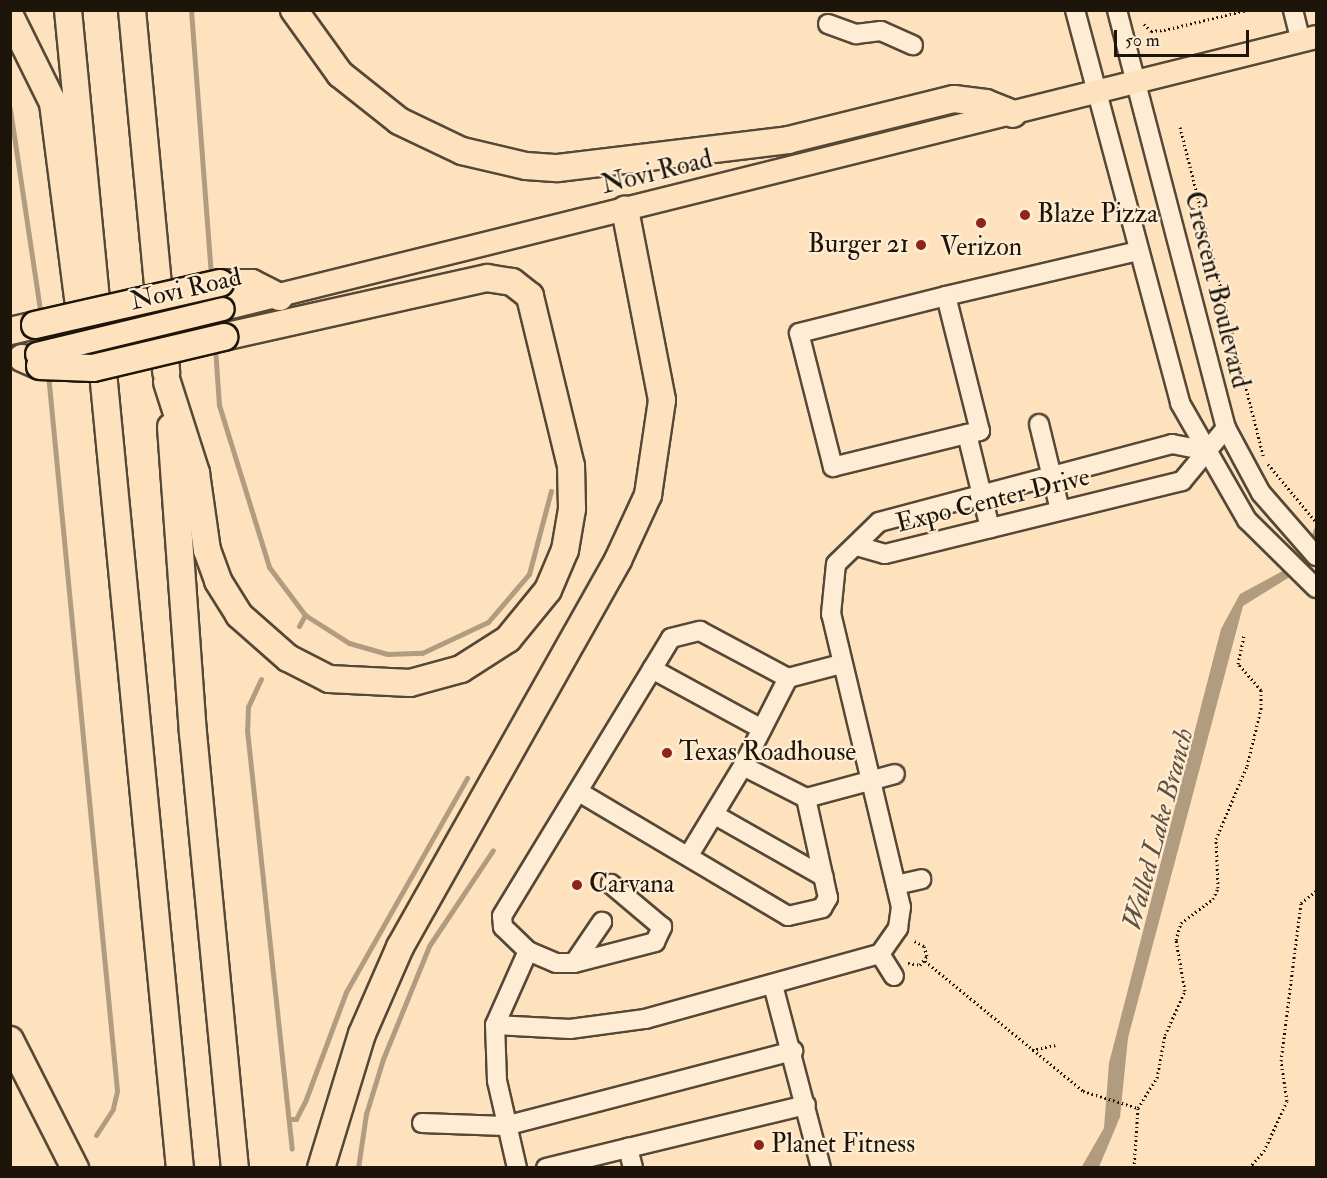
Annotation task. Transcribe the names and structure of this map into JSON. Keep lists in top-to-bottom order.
{
  "streets": {
    "main road": ["Novi Road"],
    "street": ["Crescent Boulevard", "Expo Center Drive"]
  },
  "crossings": [
    ["Novi Road", "Crescent Boulevard"],
    ["Crescent Boulevard", "Expo Center Drive"]
  ],
  "water": ["Walled Lake Branch"],
  "places": [
    "Blaze Pizza",
    "Verizon",
    "Burger 21",
    "Texas Roadhouse",
    "Carvana",
    "Planet Fitness"
  ],
  "scale_bar": "50 m"
}
